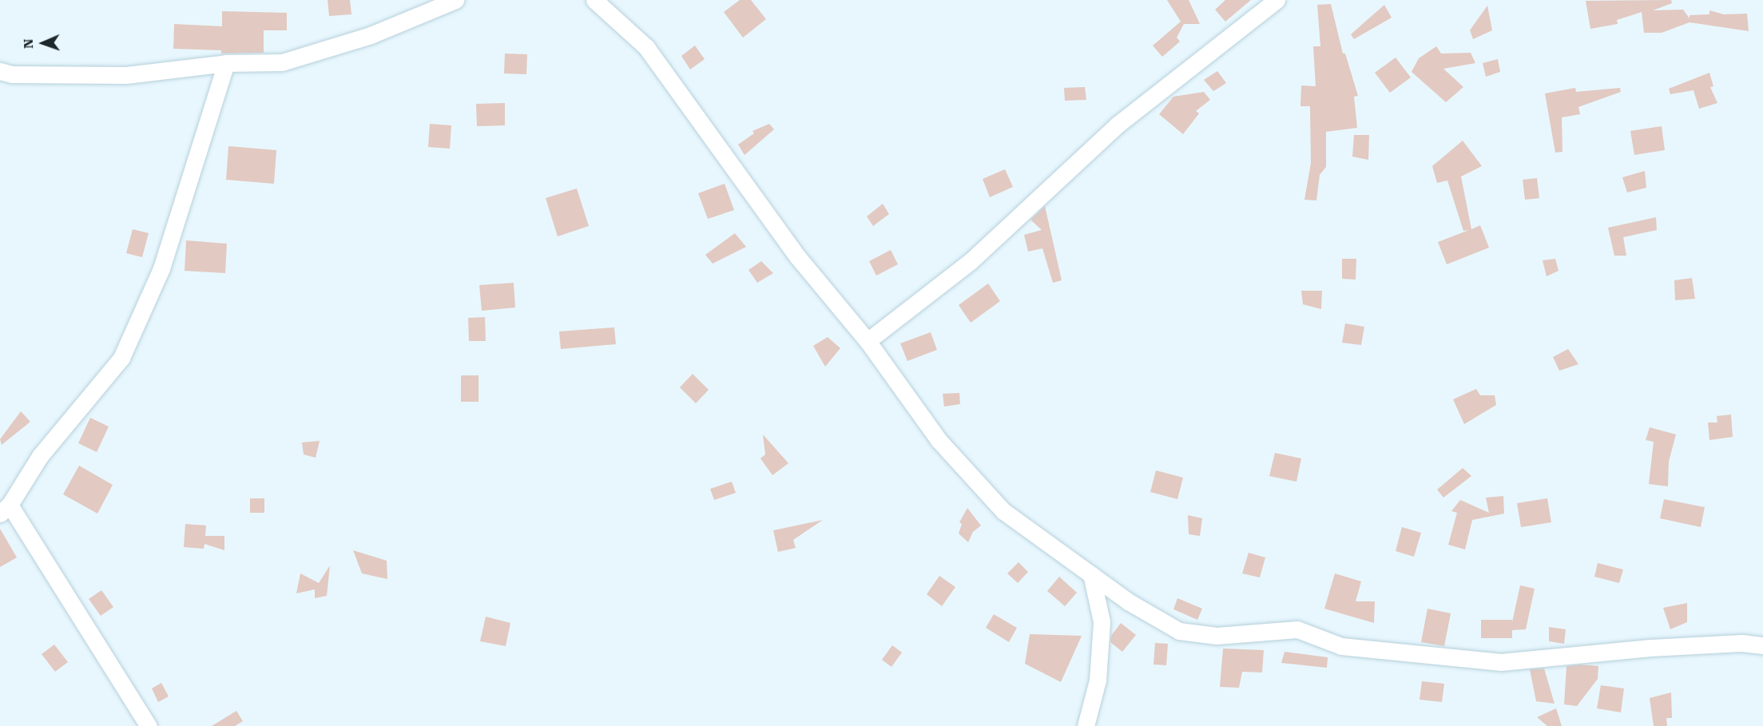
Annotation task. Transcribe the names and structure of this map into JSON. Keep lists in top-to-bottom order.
{
  "north": "left"
}
